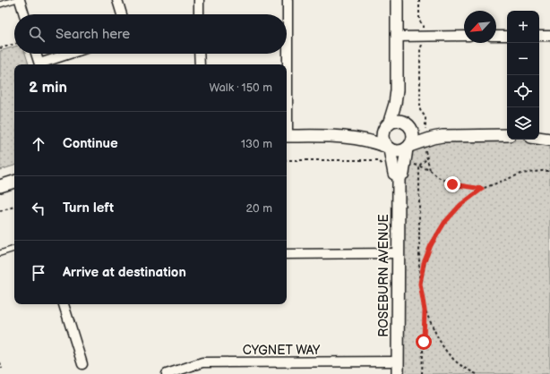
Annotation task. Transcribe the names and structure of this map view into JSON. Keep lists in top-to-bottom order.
{
  "streets": {
    "street": ["ROSEBURN AVENUE", "CYGNET WAY"]
  },
  "crossings": [
    ["ROSEBURN AVENUE", "CYGNET WAY"]
  ],
  "north": "bottom left",
  "page": {
    "map_buttons": ["+", "−"],
    "search": "Search here",
    "heading": ["2 min", "Walk · 150 m"],
    "list": [
      ["Continue", "130 m"],
      ["Turn left", "20 m"],
      "Arrive at destination"
    ]
  }
}
